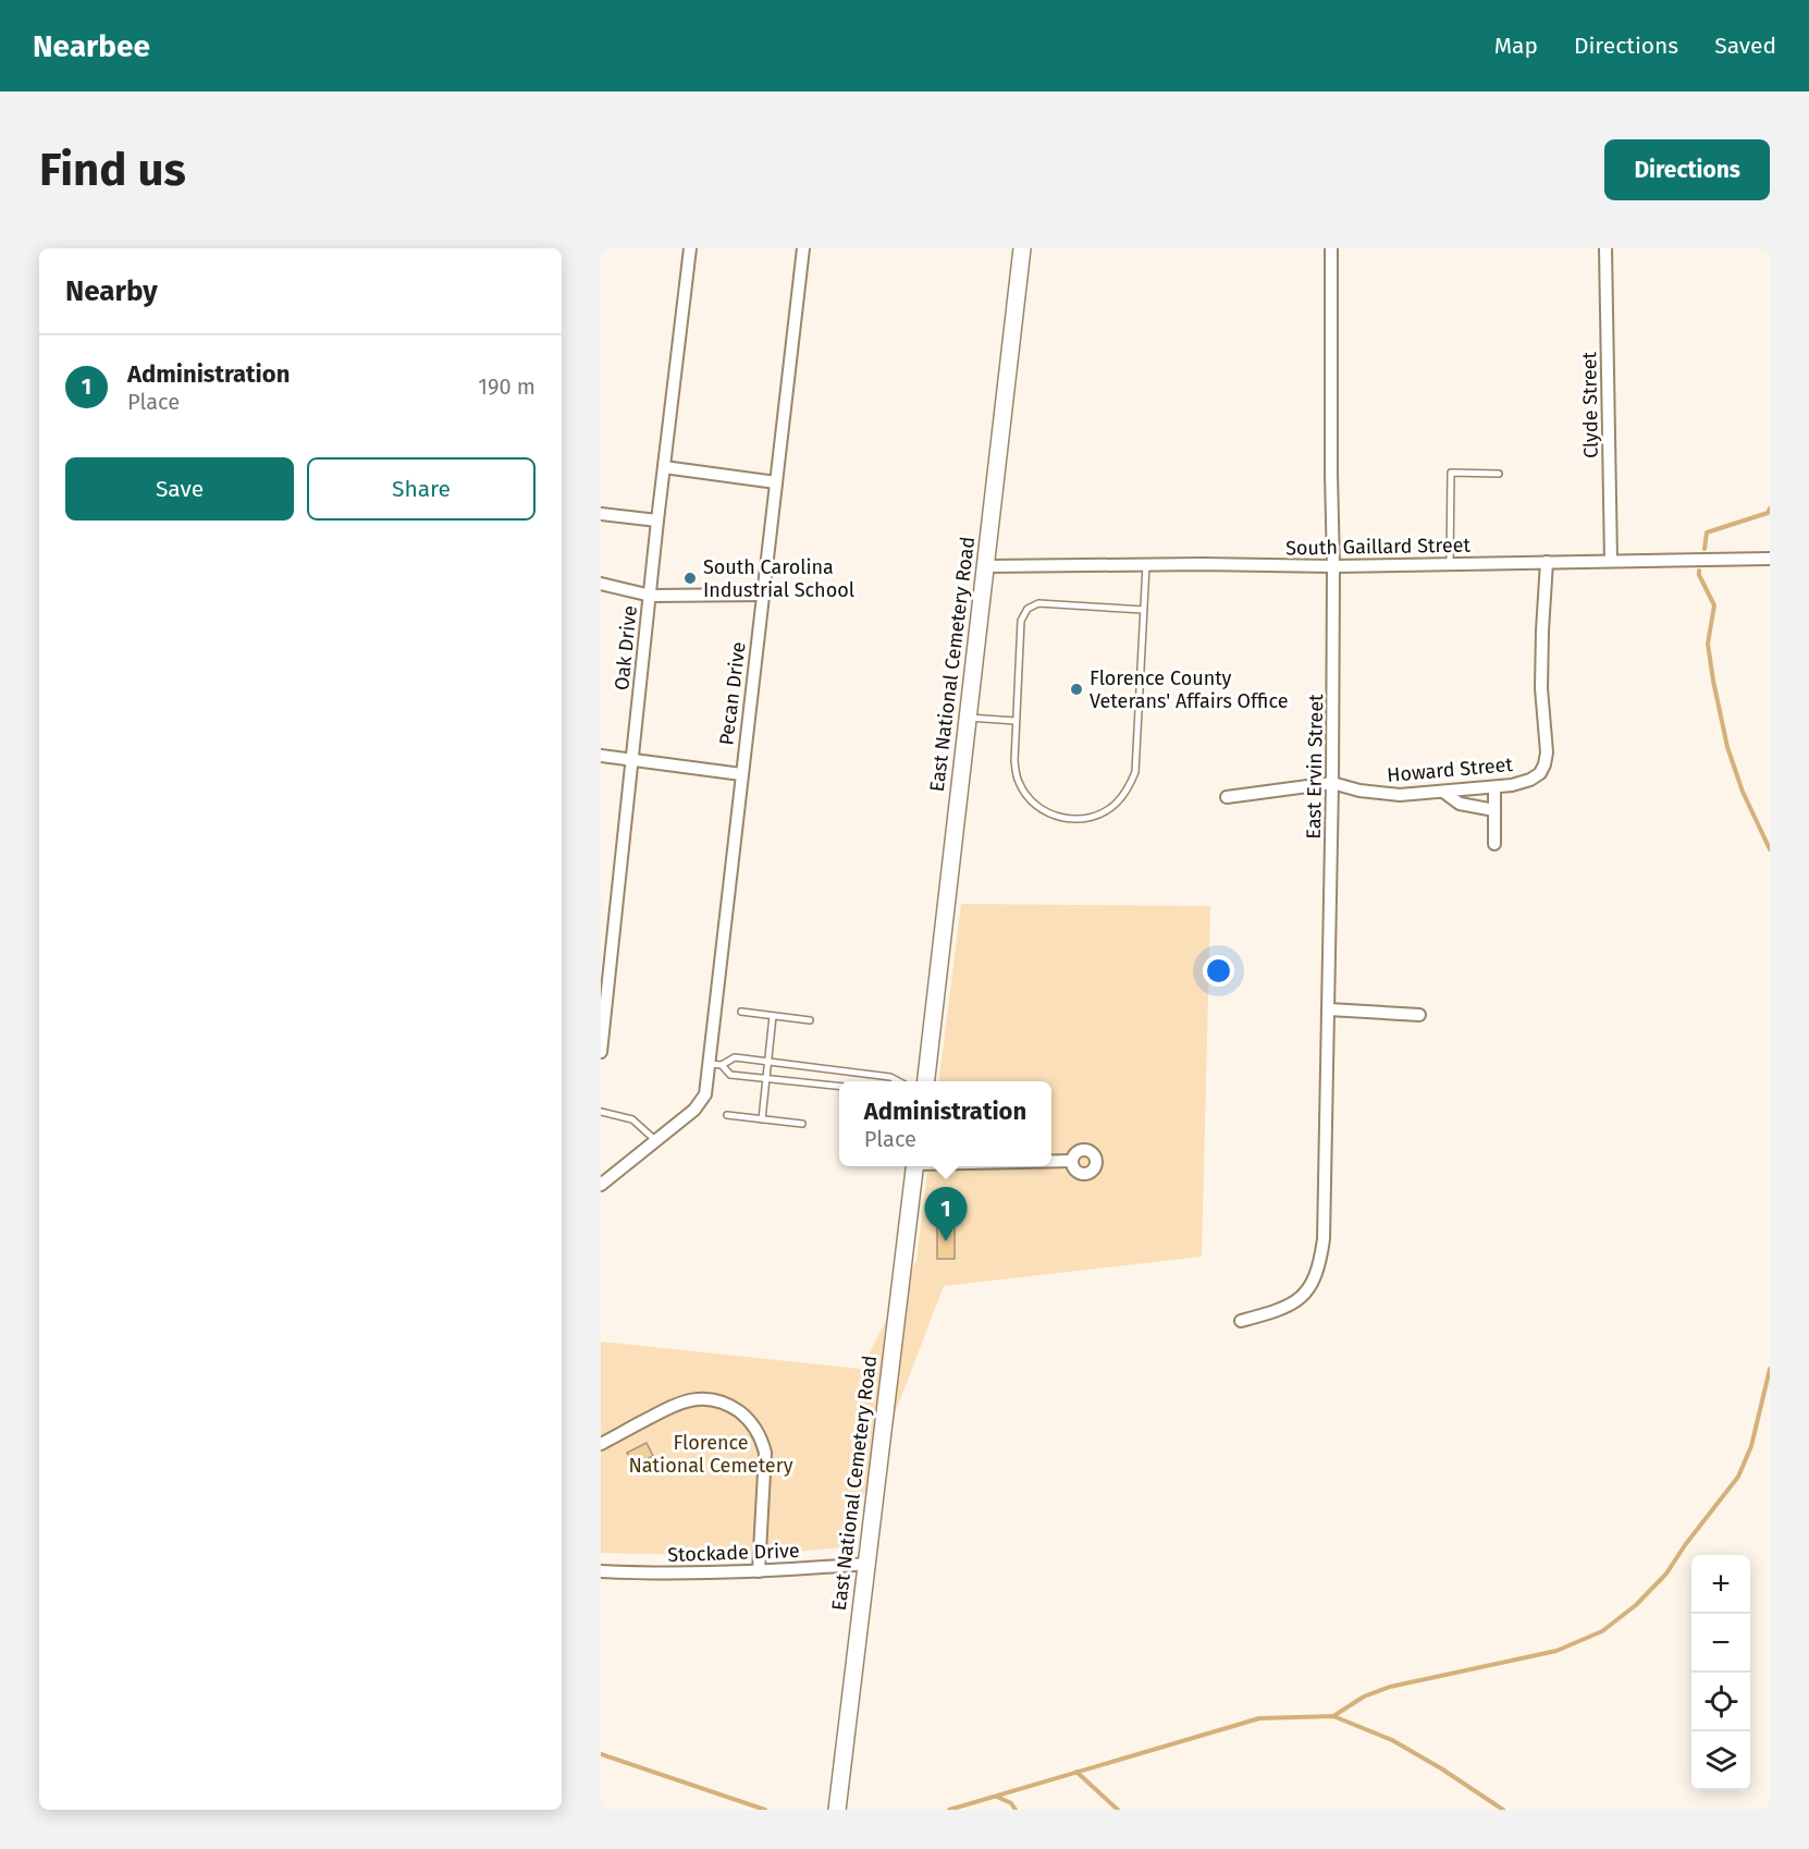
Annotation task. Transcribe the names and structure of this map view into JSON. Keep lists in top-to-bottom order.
{
  "streets": {
    "street": [
      "Clyde Street",
      "South Gaillard Street",
      "Oak Drive",
      "East National Cemetery Road",
      "Pecan Drive",
      "East Ervin Street",
      "Howard Street",
      "Stockade Drive"
    ]
  },
  "crossings": [
    ["Clyde Street", "South Gaillard Street"],
    ["South Gaillard Street", "East National Cemetery Road"],
    ["South Gaillard Street", "East Ervin Street"],
    ["South Gaillard Street", "Howard Street"],
    ["East National Cemetery Road", "Stockade Drive"],
    ["East Ervin Street", "Howard Street"]
  ],
  "parks": ["Florence National Cemetery"],
  "places": ["South Carolina Industrial School", "Florence County Veterans' Affairs Office"],
  "page": {
    "header": "Nearbee",
    "nav": ["Map", "Directions", "Saved"],
    "buttons": [
      "Directions",
      ["Save", "Share"]
    ],
    "title": "Find us",
    "heading": "Nearby",
    "list": [
      {
        "mark": "1",
        "name": "Administration",
        "note": "Place",
        "value": "190 m"
      }
    ],
    "popup": ["Administration", "Place"],
    "pins": "1",
    "map_buttons": ["+", "−"]
  }
}
